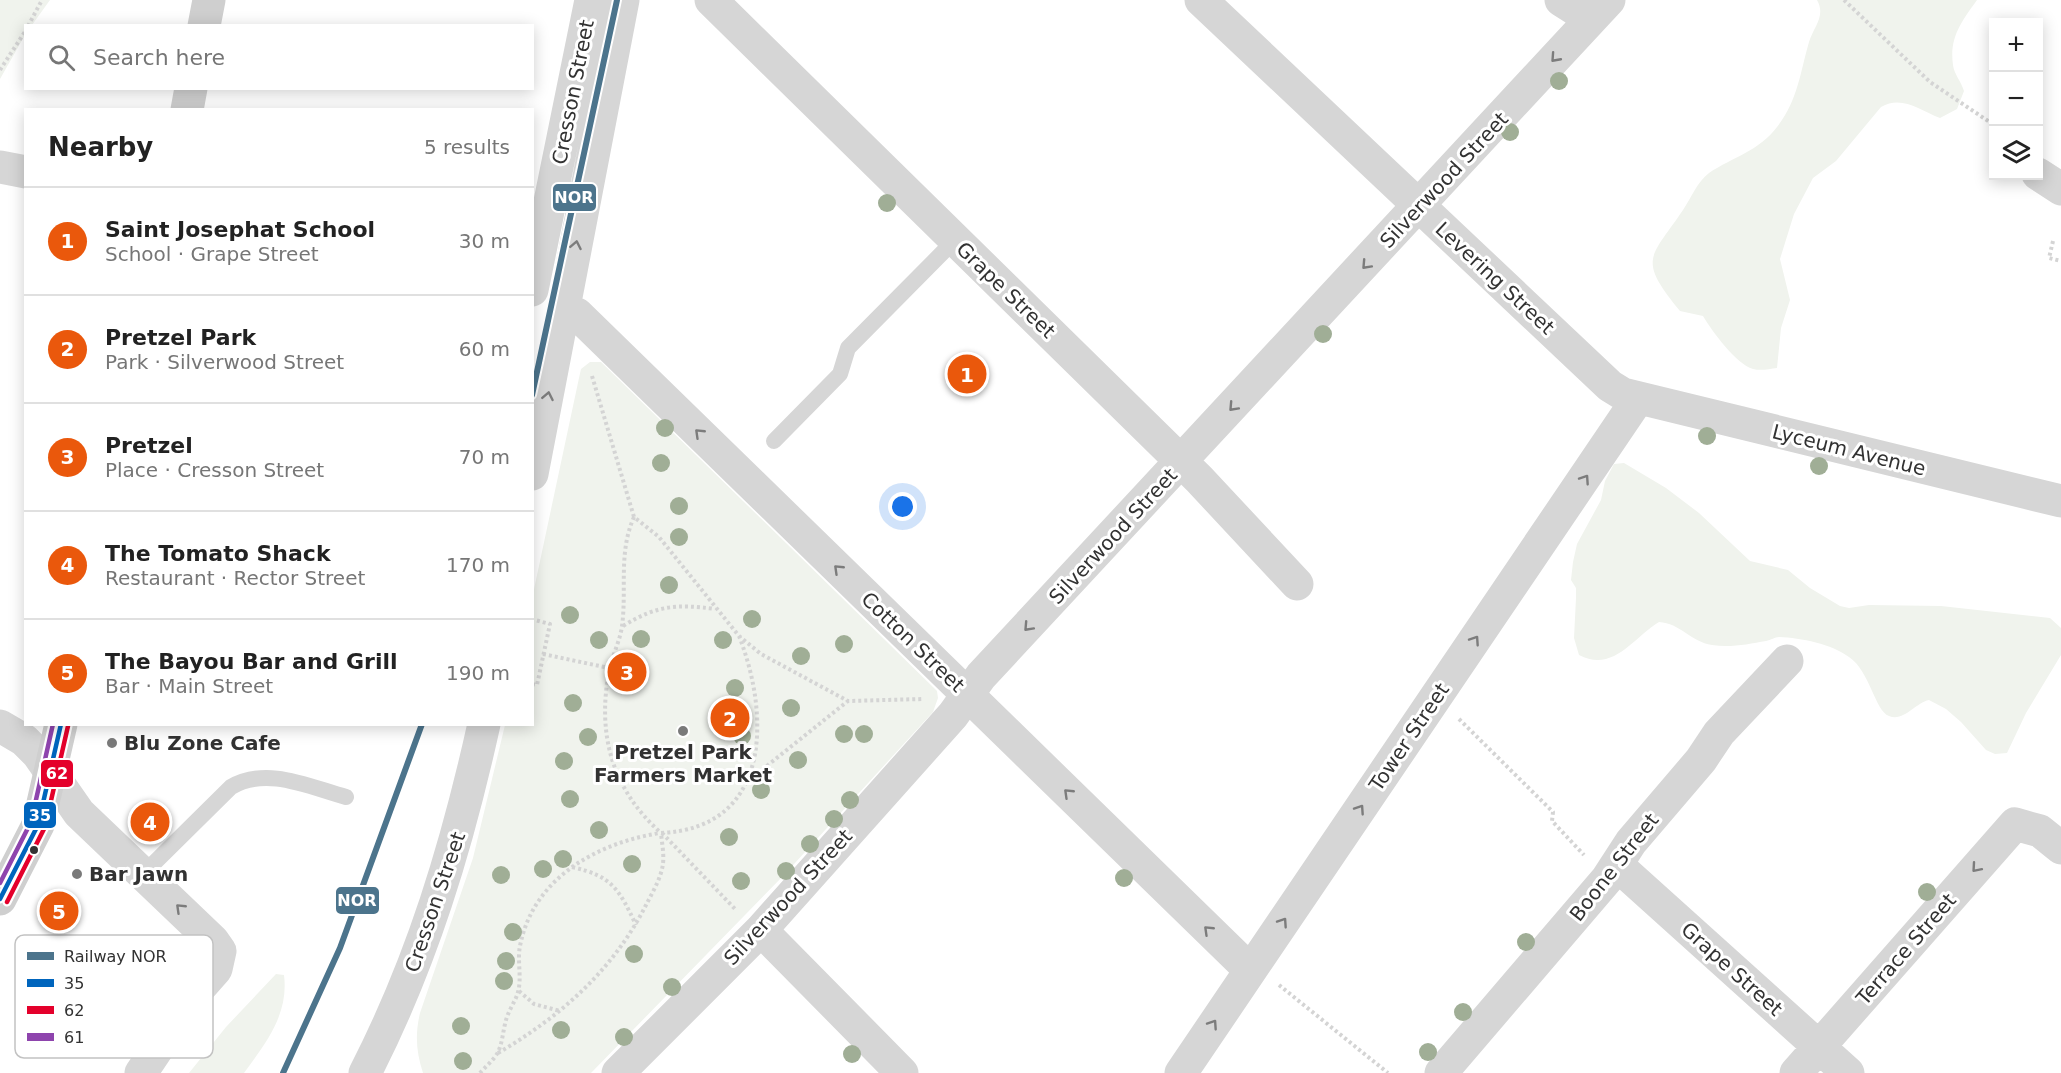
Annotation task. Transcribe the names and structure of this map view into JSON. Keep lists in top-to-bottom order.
{
  "streets": {
    "street": [
      "Cresson Street",
      "Silverwood Street",
      "Levering Street",
      "Grape Street",
      "Lyceum Avenue",
      "Cotton Street",
      "Tower Street",
      "Boone Street",
      "Terrace Street"
    ]
  },
  "crossings": [
    ["Silverwood Street", "Levering Street"],
    ["Silverwood Street", "Grape Street"],
    ["Silverwood Street", "Cotton Street"],
    ["Levering Street", "Lyceum Avenue"],
    ["Levering Street", "Tower Street"],
    ["Grape Street", "Boone Street"],
    ["Grape Street", "Terrace Street"],
    ["Lyceum Avenue", "Tower Street"],
    ["Cotton Street", "Tower Street"]
  ],
  "one_way": [
    "Silverwood Street",
    "Cotton Street",
    "Tower Street",
    "Terrace Street"
  ],
  "places": ["Pretzel Park Farmers Market", "Blu Zone Cafe", "Bar Jawn"],
  "lines": [
    "rail line NOR",
    "transit line 35",
    "transit line 62",
    "transit line 61"
  ],
  "legend": [
    "Railway NOR",
    "35",
    "62",
    "61"
  ],
  "page": {
    "map_buttons": ["+", "−"],
    "search": "Search here",
    "heading": ["Nearby", "5 results"],
    "list": [
      {
        "mark": "1",
        "name": "Saint Josephat School",
        "note": "School · Grape Street",
        "value": "30 m"
      },
      {
        "mark": "2",
        "name": "Pretzel Park",
        "note": "Park · Silverwood Street",
        "value": "60 m"
      },
      {
        "mark": "3",
        "name": "Pretzel",
        "note": "Place · Cresson Street",
        "value": "70 m"
      },
      {
        "mark": "4",
        "name": "The Tomato Shack",
        "note": "Restaurant · Rector Street",
        "value": "170 m"
      },
      {
        "mark": "5",
        "name": "The Bayou Bar and Grill",
        "note": "Bar · Main Street",
        "value": "190 m"
      }
    ],
    "pins": [
      "1",
      "3",
      "2",
      "4",
      "5"
    ]
  }
}
